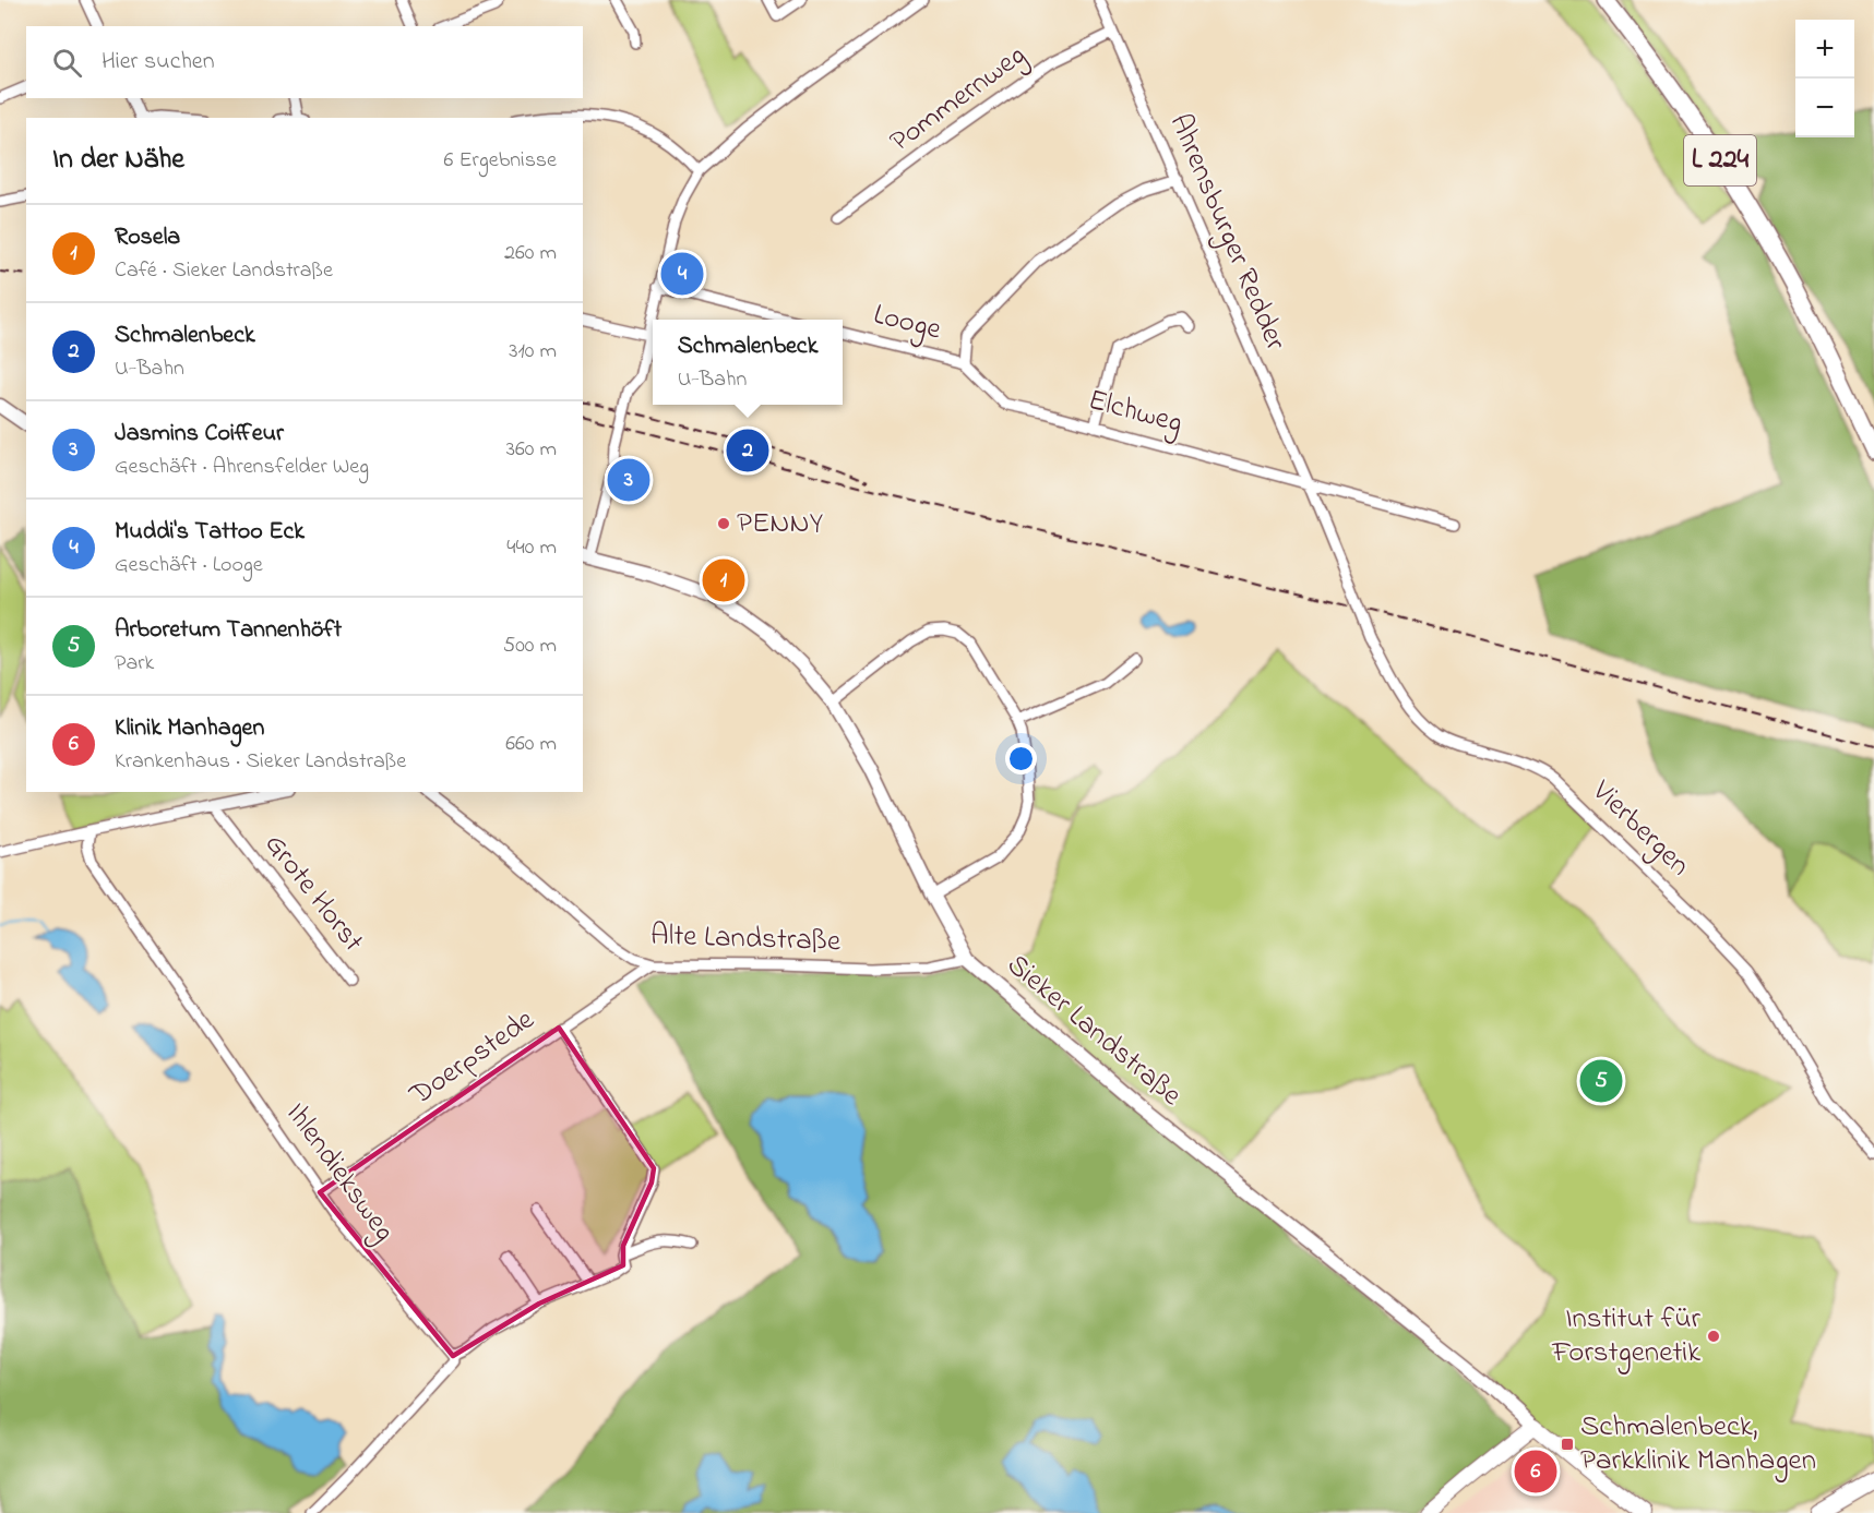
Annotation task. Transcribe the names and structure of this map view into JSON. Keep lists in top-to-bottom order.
{
  "streets": {
    "main road": ["L 224", "Sieker Landstraße"],
    "street": [
      "Pommernweg",
      "Ahrensburger Redder",
      "Looge",
      "Elchweg",
      "Vierbergen",
      "Grote Horst",
      "Alte Landstraße",
      "Doerpstede",
      "Ihlendieksweg"
    ]
  },
  "crossings": [
    ["Pommernweg", "Ahrensburger Redder"],
    ["Ahrensburger Redder", "Elchweg"],
    ["Ahrensburger Redder", "Vierbergen"],
    ["Looge", "Elchweg"],
    ["Alte Landstraße", "Sieker Landstraße"],
    ["Alte Landstraße", "Doerpstede"],
    ["Doerpstede", "Ihlendieksweg"]
  ],
  "places": {
    "other": ["PENNY", "Institut für Forstgenetik"],
    "transit": ["Schmalenbeck, Parkklinik Manhagen"]
  },
  "page": {
    "map_buttons": ["+", "−"],
    "search": "Hier suchen",
    "heading": ["In der Nähe", "6 Ergebnisse"],
    "list": [
      {
        "mark": "1",
        "name": "Rosela",
        "note": "Café · Sieker Landstraße",
        "value": "260 m"
      },
      {
        "mark": "2",
        "name": "Schmalenbeck",
        "note": "U-Bahn",
        "value": "310 m"
      },
      {
        "mark": "3",
        "name": "Jasmins Coiffeur",
        "note": "Geschäft · Ahrensfelder Weg",
        "value": "360 m"
      },
      {
        "mark": "4",
        "name": "Muddi's Tattoo Eck",
        "note": "Geschäft · Looge",
        "value": "440 m"
      },
      {
        "mark": "5",
        "name": "Arboretum Tannenhöft",
        "note": "Park",
        "value": "500 m"
      },
      {
        "mark": "6",
        "name": "Klinik Manhagen",
        "note": "Krankenhaus · Sieker Landstraße",
        "value": "660 m"
      }
    ],
    "pins": [
      "4",
      "2",
      "3",
      "1",
      "5",
      "6"
    ],
    "popup": ["Schmalenbeck", "U-Bahn"]
  }
}
